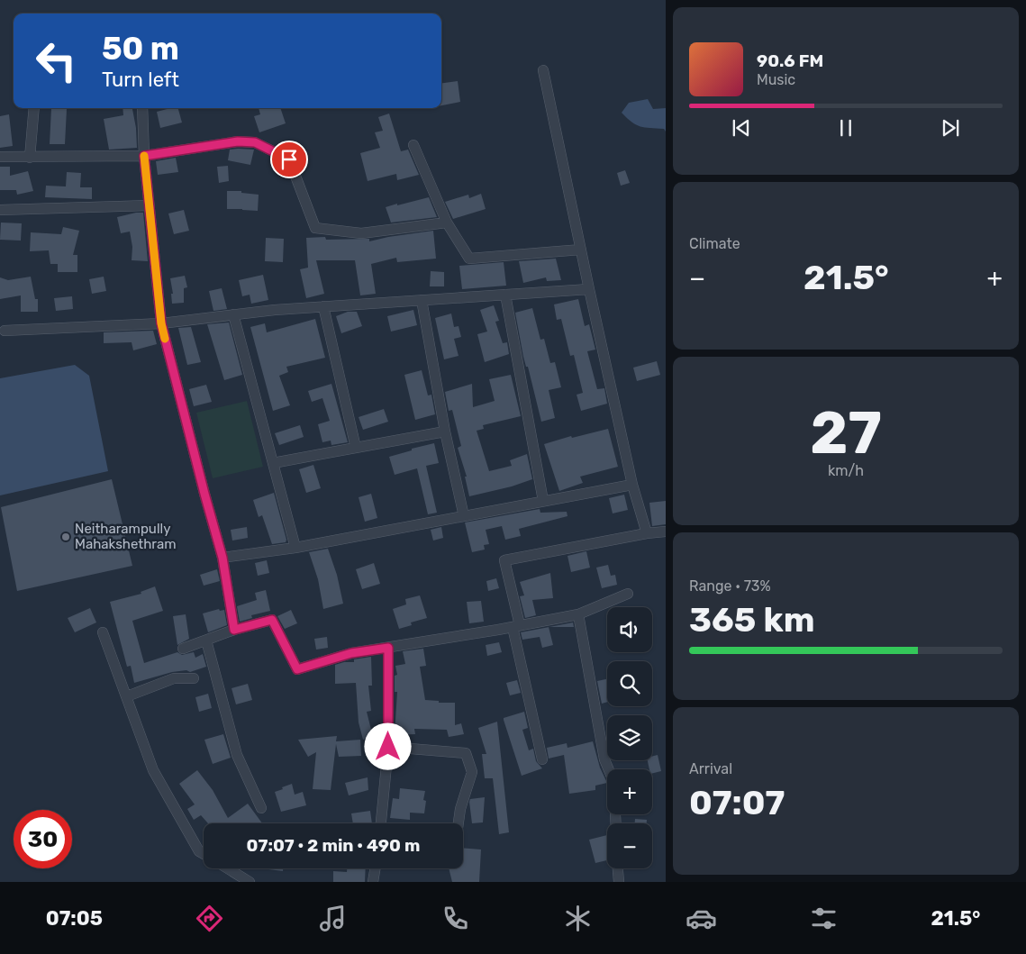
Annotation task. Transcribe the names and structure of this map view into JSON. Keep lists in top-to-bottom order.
{
  "places": ["Neitharampully Mahakshethram"],
  "page": {
    "turn": ["50 m", "Turn left"],
    "song": ["90.6 FM", "Music"],
    "tile": [
      "Climate",
      ["27", "km/h"],
      ["Range · 73%", "365 km"],
      ["Arrival", "07:07"]
    ],
    "heat": ["−", "21.5°", "+"],
    "map_buttons": ["+", "−"],
    "limit": "30",
    "trip": "07:07 · 2 min · 490 m",
    "tabs": ["07:05", "21.5°"]
  }
}
